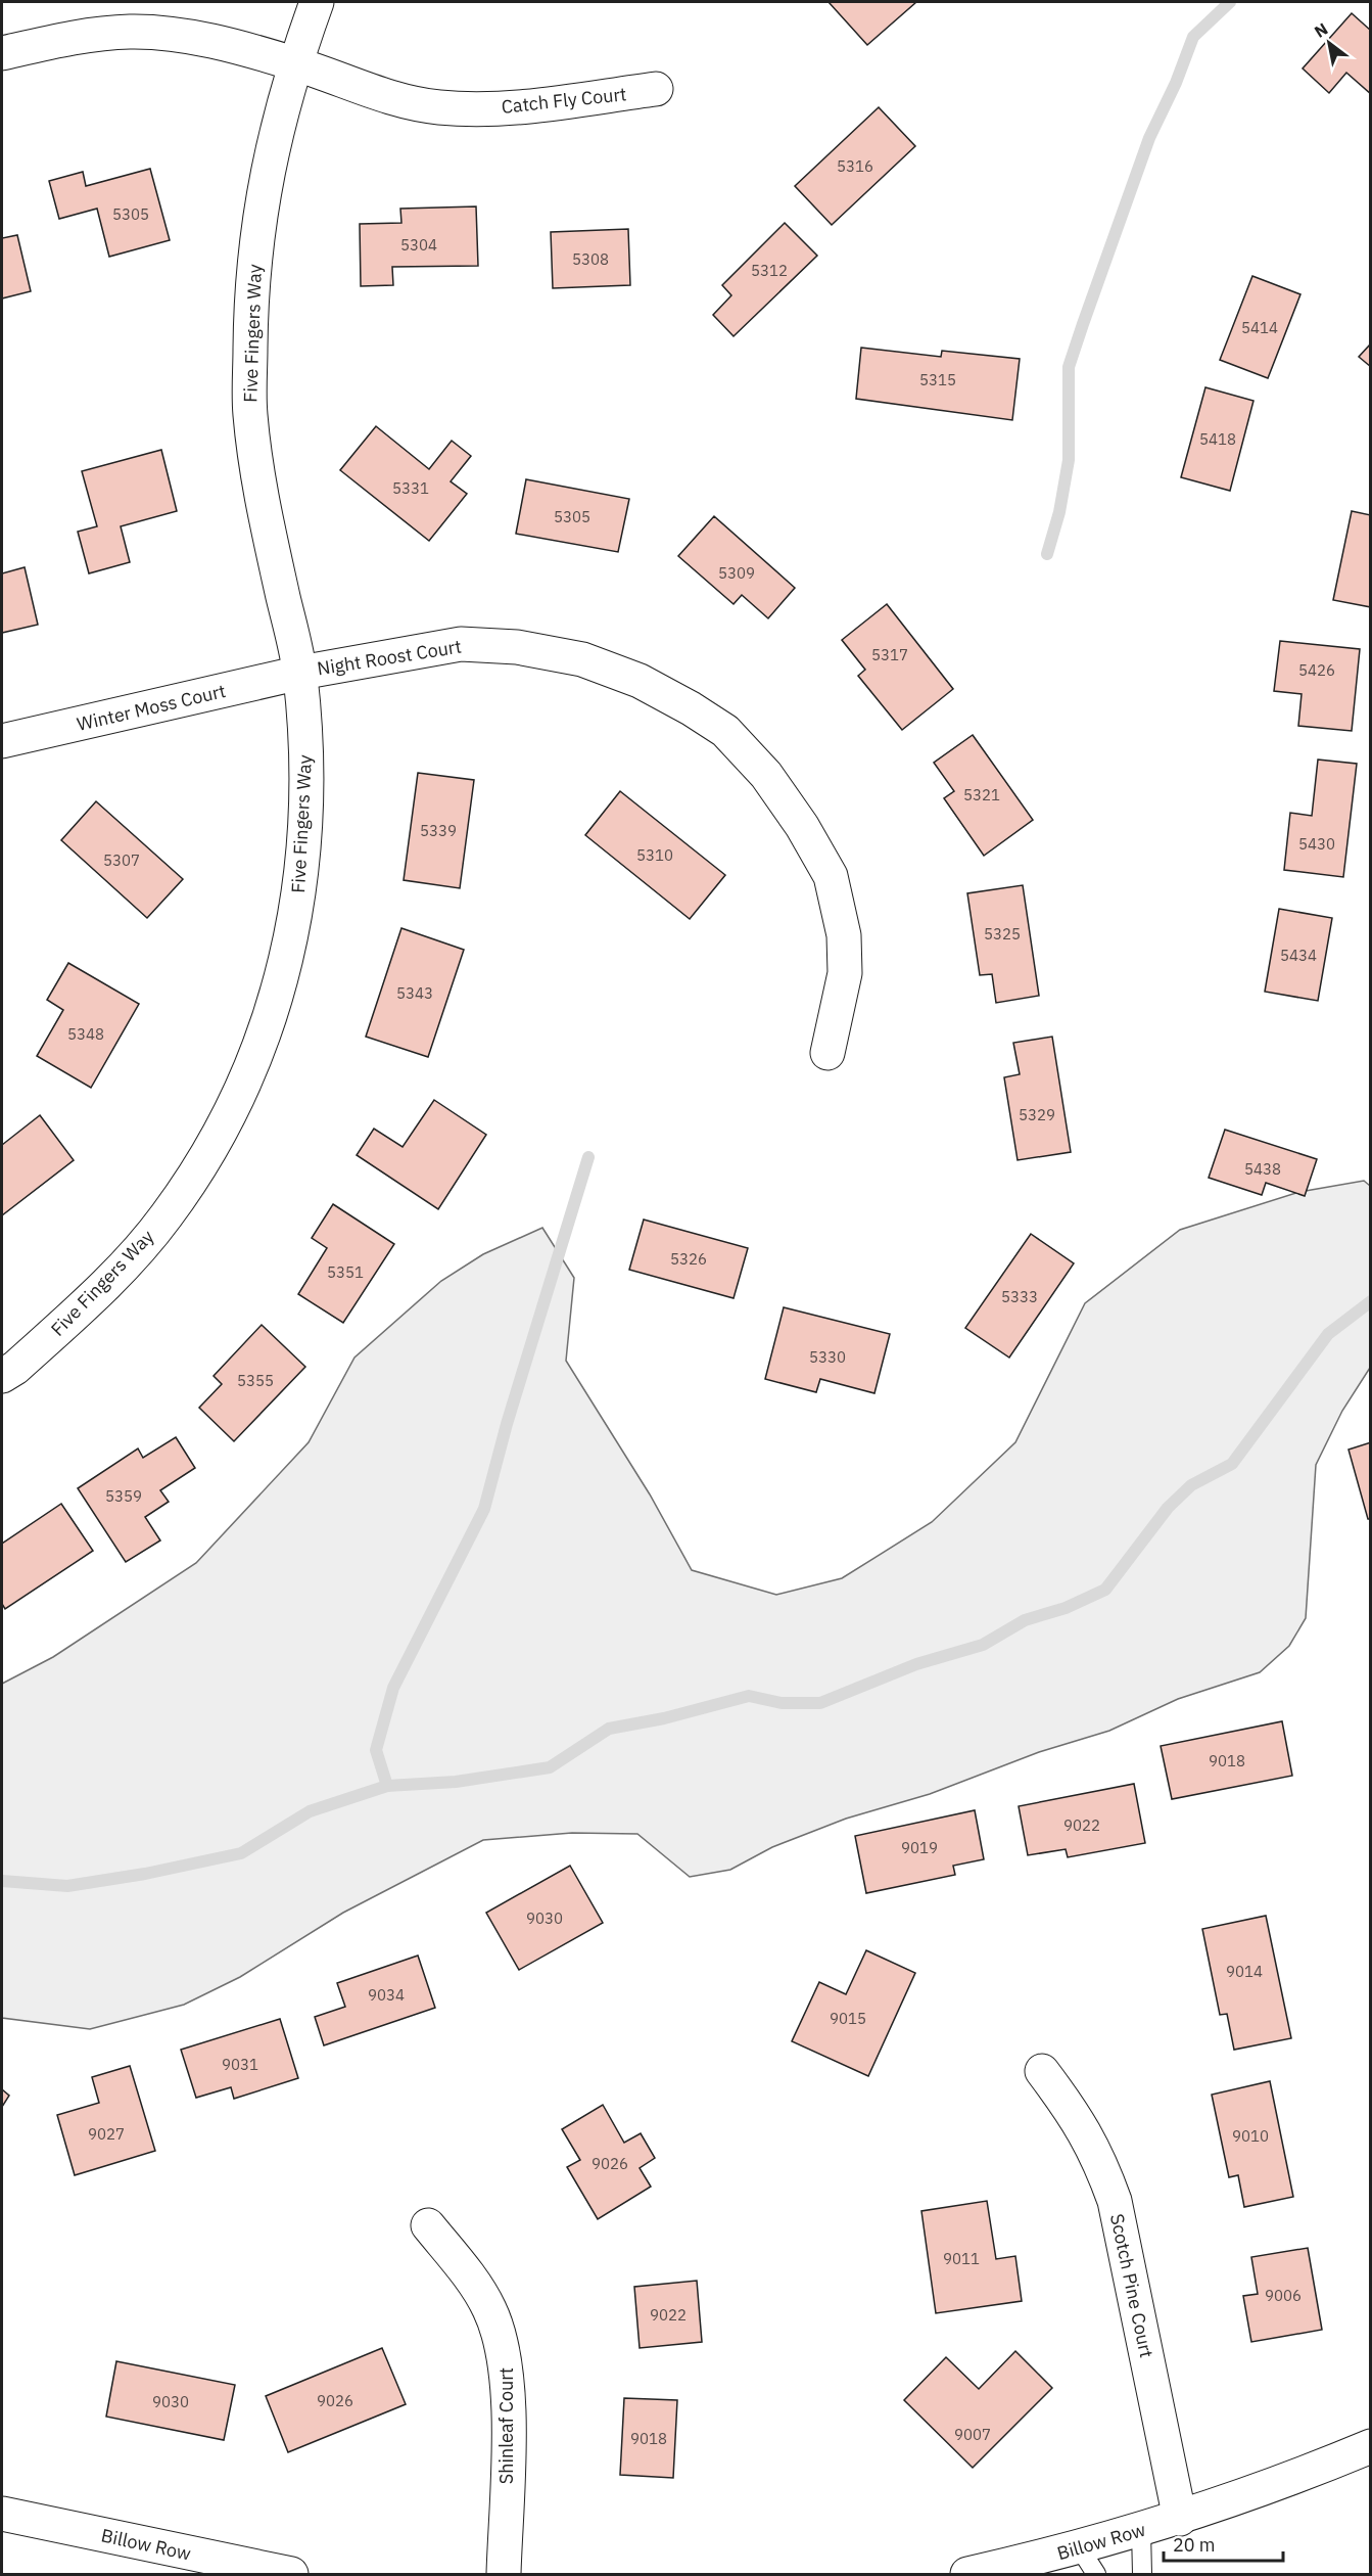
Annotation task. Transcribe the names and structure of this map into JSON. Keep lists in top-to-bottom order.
{
  "streets": {
    "street": [
      "Catch Fly Court",
      "Five Fingers Way",
      "Night Roost Court",
      "Winter Moss Court",
      "Scotch Pine Court",
      "Shinleaf Court",
      "Billow Row"
    ]
  },
  "crossings": [
    ["Catch Fly Court", "Five Fingers Way"],
    ["Five Fingers Way", "Night Roost Court"],
    ["Five Fingers Way", "Winter Moss Court"],
    ["Night Roost Court", "Winter Moss Court"],
    ["Scotch Pine Court", "Billow Row"]
  ],
  "house_numbers": [
    "5316",
    "5305",
    "5304",
    "5308",
    "5312",
    "5414",
    "5315",
    "5418",
    "5331",
    "5305",
    "5309",
    "5317",
    "5426",
    "5321",
    "5339",
    "5430",
    "5310",
    "5307",
    "5325",
    "5434",
    "5343",
    "5348",
    "5329",
    "5438",
    "5326",
    "5351",
    "5333",
    "5330",
    "5355",
    "5359",
    "9018",
    "9022",
    "9019",
    "9030",
    "9014",
    "9034",
    "9015",
    "9031",
    "9027",
    "9010",
    "9026",
    "9011",
    "9006",
    "9022",
    "9026",
    "9030",
    "9007",
    "9018"
  ],
  "scale_bar": "20 m",
  "north": "top left"
}
